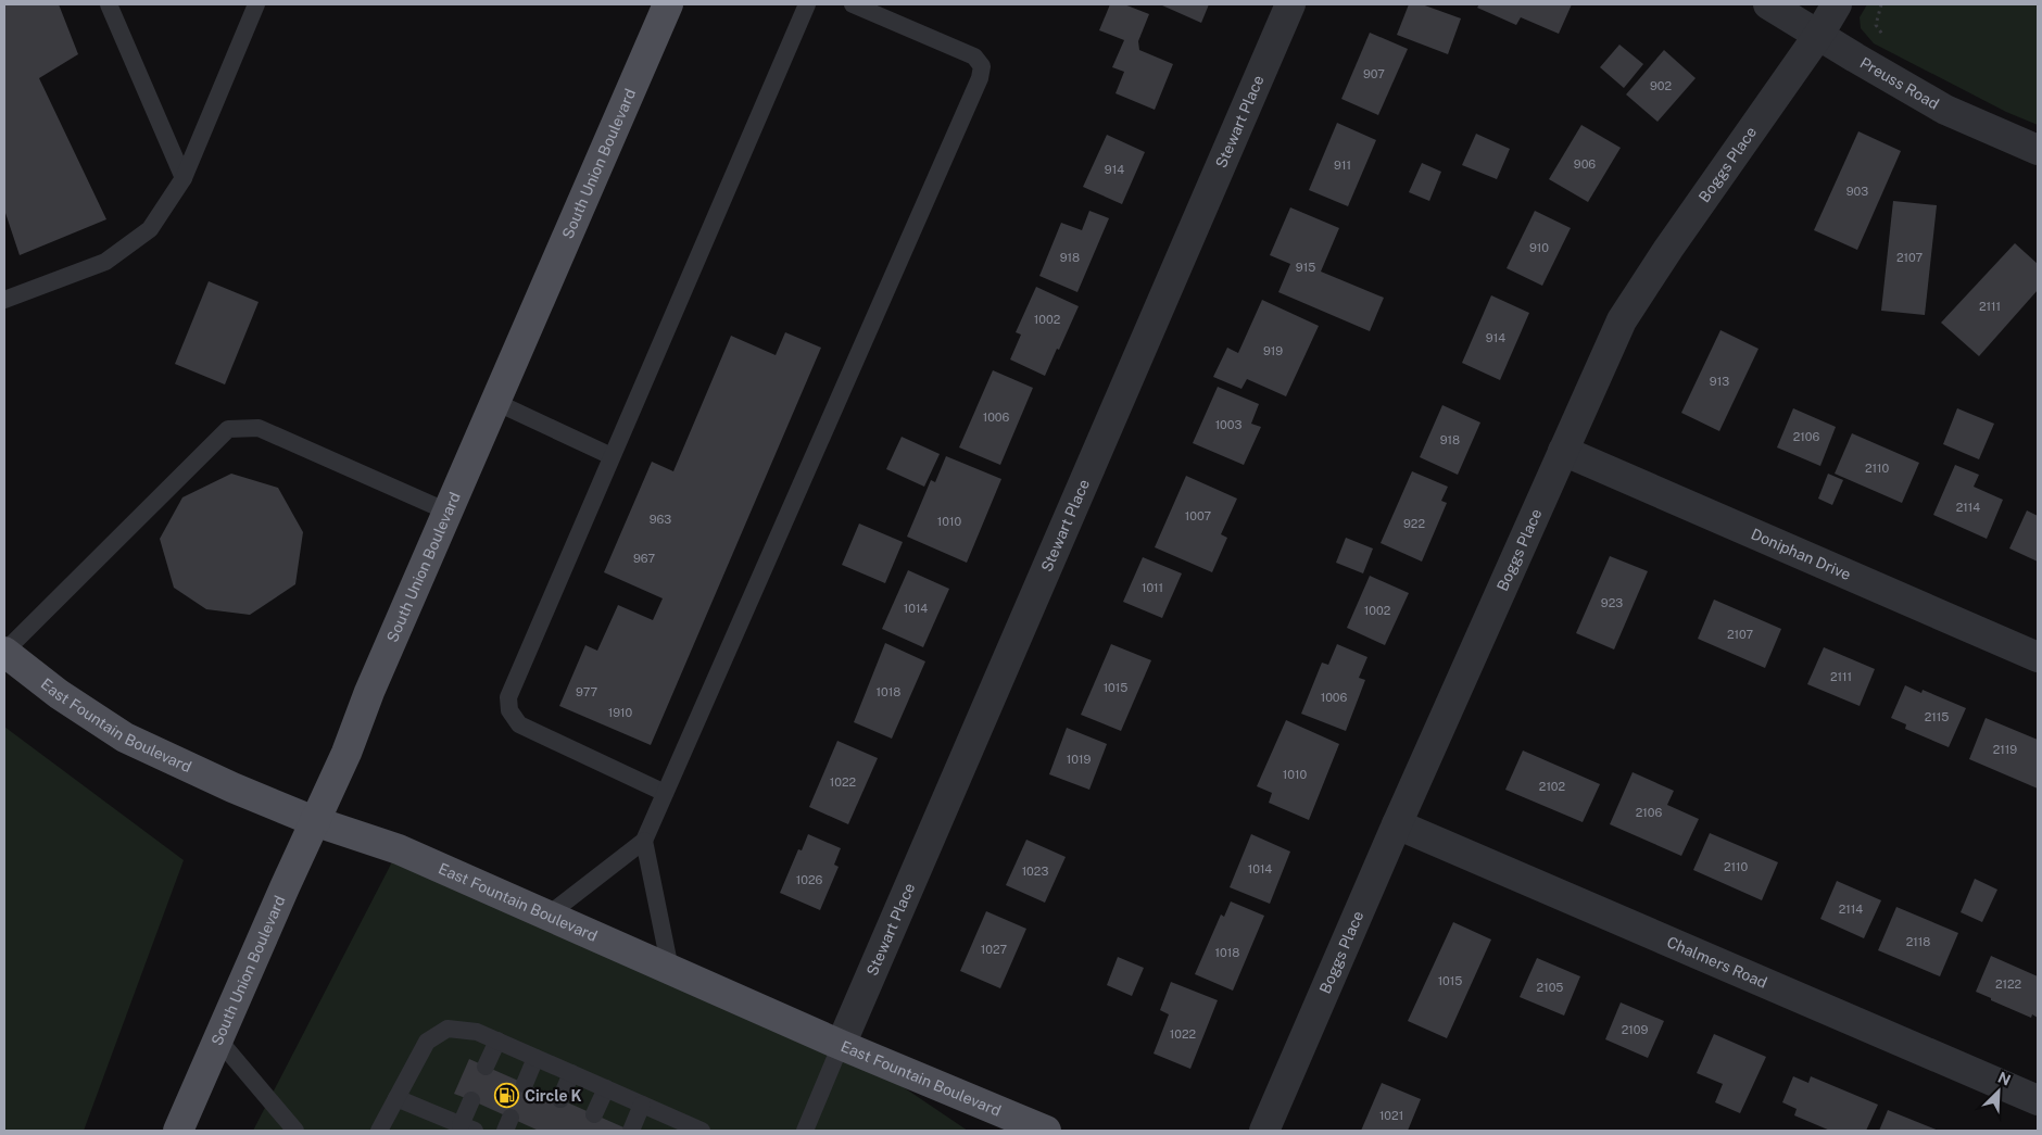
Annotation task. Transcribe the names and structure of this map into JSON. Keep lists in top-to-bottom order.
{
  "streets": {
    "main road": ["South Union Boulevard", "East Fountain Boulevard"],
    "street": [
      "Preuss Road",
      "Stewart Place",
      "Boggs Place",
      "Doniphan Drive",
      "Chalmers Road"
    ]
  },
  "crossings": [
    ["Preuss Road", "Boggs Place"],
    ["Stewart Place", "East Fountain Boulevard"],
    ["South Union Boulevard", "East Fountain Boulevard"],
    ["Boggs Place", "Doniphan Drive"],
    ["Boggs Place", "Chalmers Road"]
  ],
  "places": {
    "fuel station": ["Circle K"]
  },
  "house_numbers": [
    "907",
    "902",
    "906",
    "911",
    "914",
    "903",
    "910",
    "918",
    "2107",
    "915",
    "2111",
    "1002",
    "914",
    "919",
    "913",
    "1006",
    "1003",
    "2106",
    "918",
    "2110",
    "2114",
    "1007",
    "963",
    "1010",
    "922",
    "967",
    "1011",
    "923",
    "1014",
    "1002",
    "2107",
    "2111",
    "1015",
    "977",
    "1018",
    "1006",
    "1910",
    "2115",
    "2119",
    "1019",
    "1010",
    "1022",
    "2102",
    "2106",
    "2110",
    "1014",
    "1023",
    "1026",
    "2114",
    "2118",
    "1027",
    "1018",
    "1015",
    "2122",
    "2105",
    "2109",
    "1022",
    "1021"
  ],
  "north": "top right"
}
